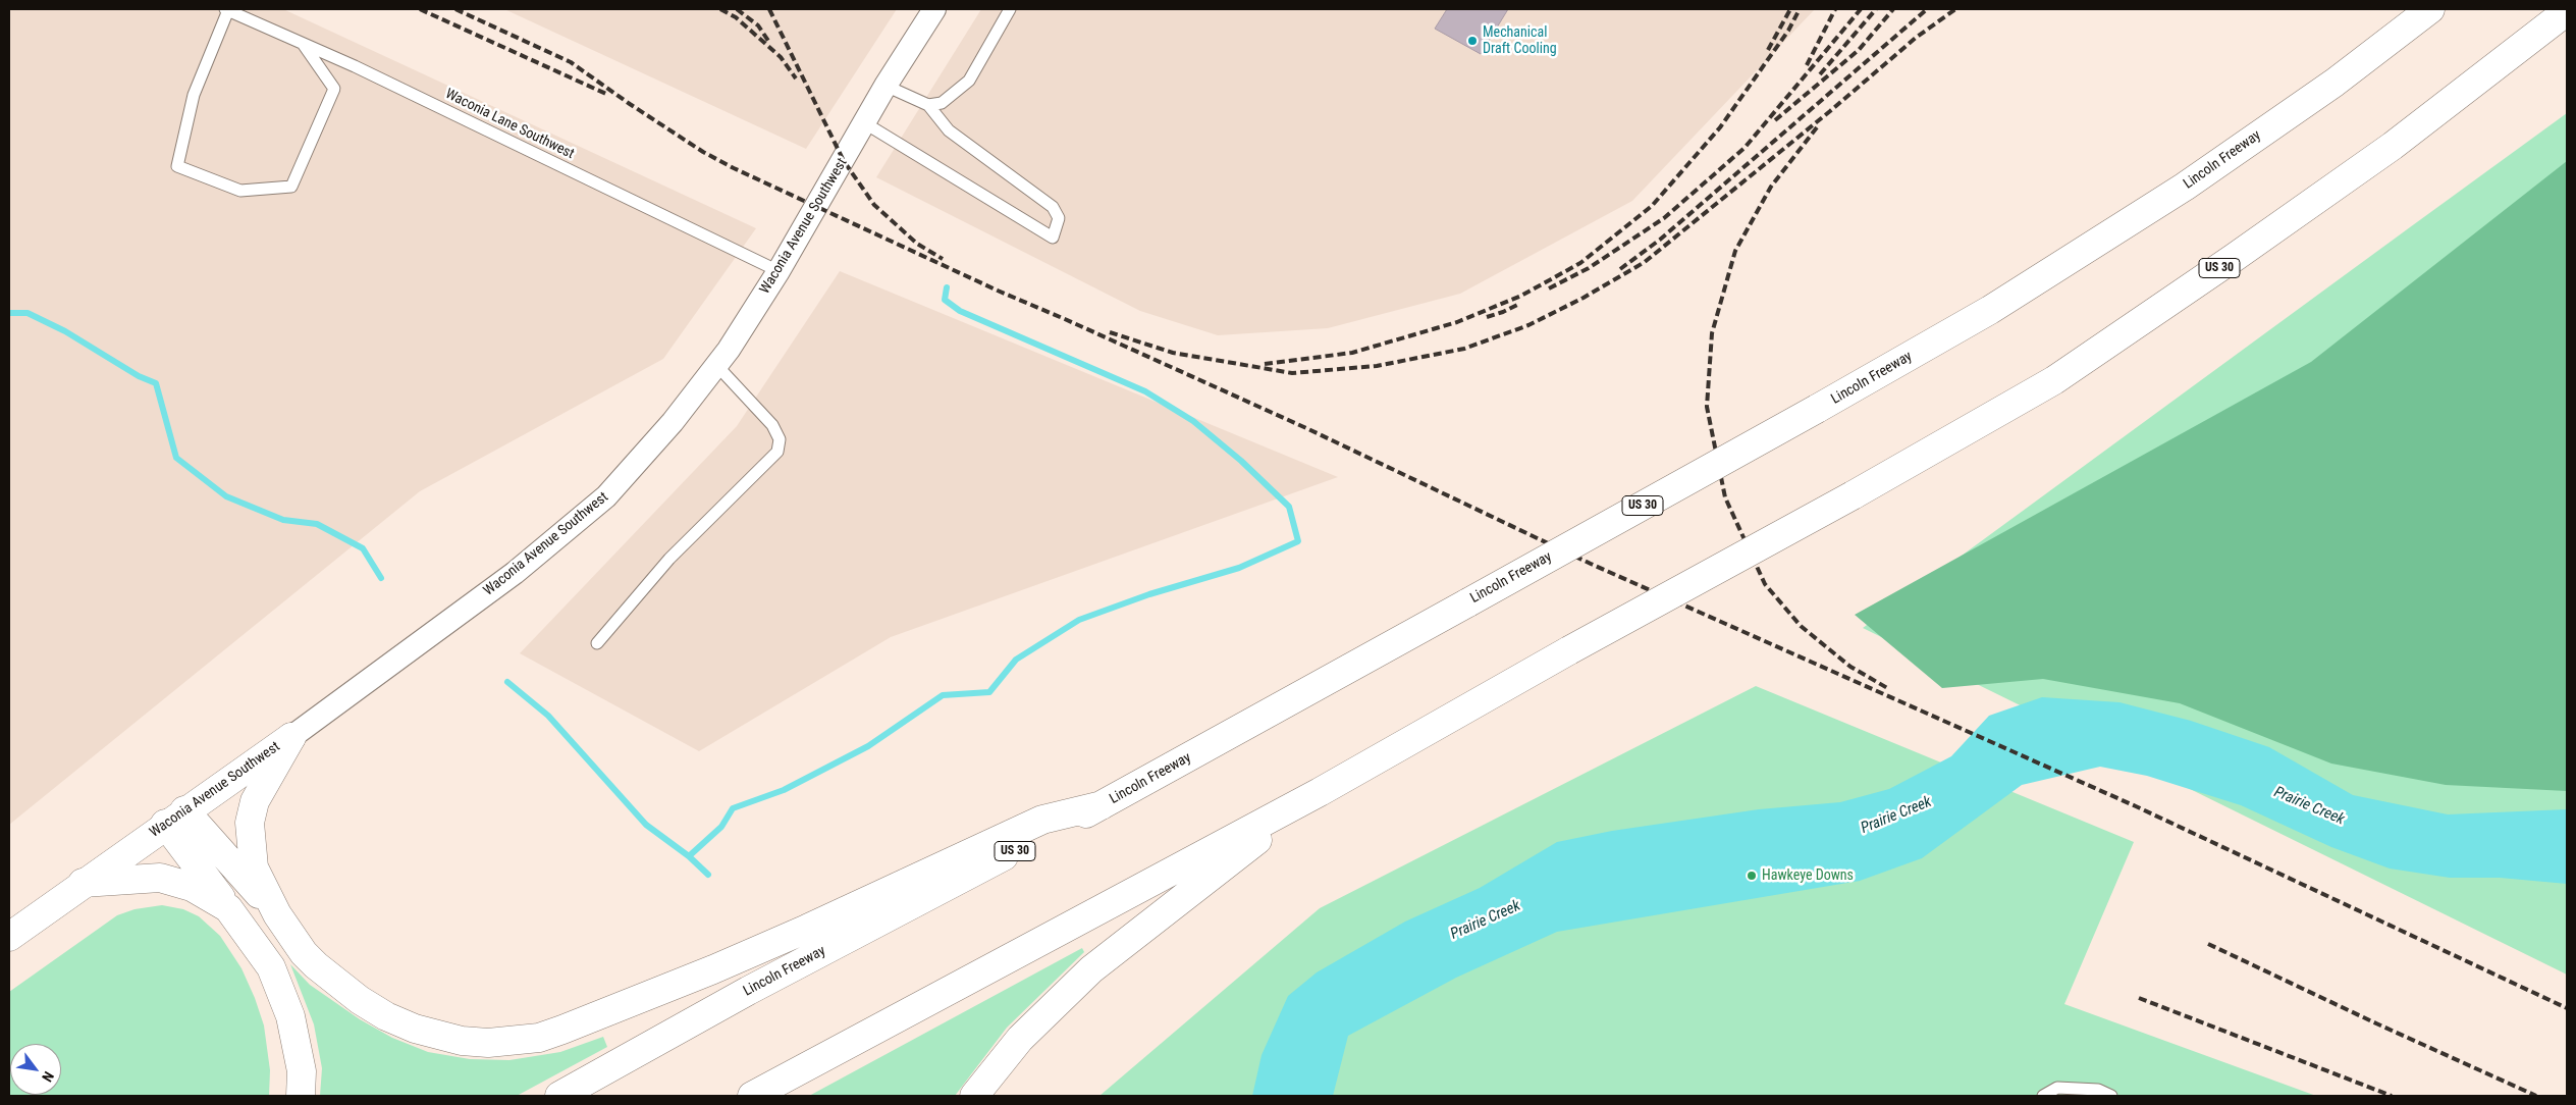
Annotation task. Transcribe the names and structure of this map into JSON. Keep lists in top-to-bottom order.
{
  "streets": {
    "main road": ["Lincoln Freeway", "Waconia Avenue Southwest", "US 30"],
    "lane": ["Waconia Lane Southwest"]
  },
  "crossings": [
    ["Waconia Lane Southwest", "Waconia Avenue Southwest"]
  ],
  "water": ["Prairie Creek"],
  "places": ["Mechanical Draft Cooling", "Hawkeye Downs"],
  "north": "bottom right"
}
